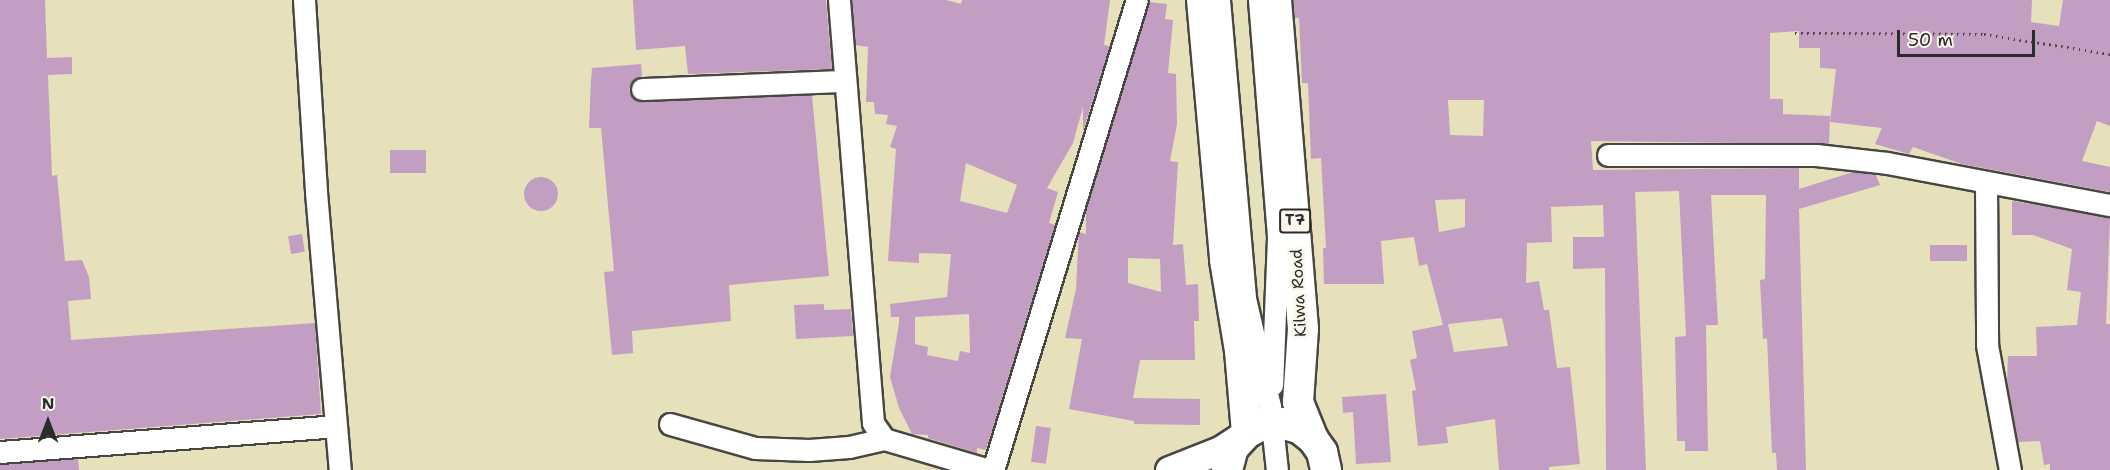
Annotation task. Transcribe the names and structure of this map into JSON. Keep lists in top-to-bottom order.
{
  "streets": {
    "highway": ["T7", "Kilwa Road"]
  },
  "crossings": [
    ["T7", "Kilwa Road"]
  ],
  "scale_bar": "50 m",
  "north": "top"
}
